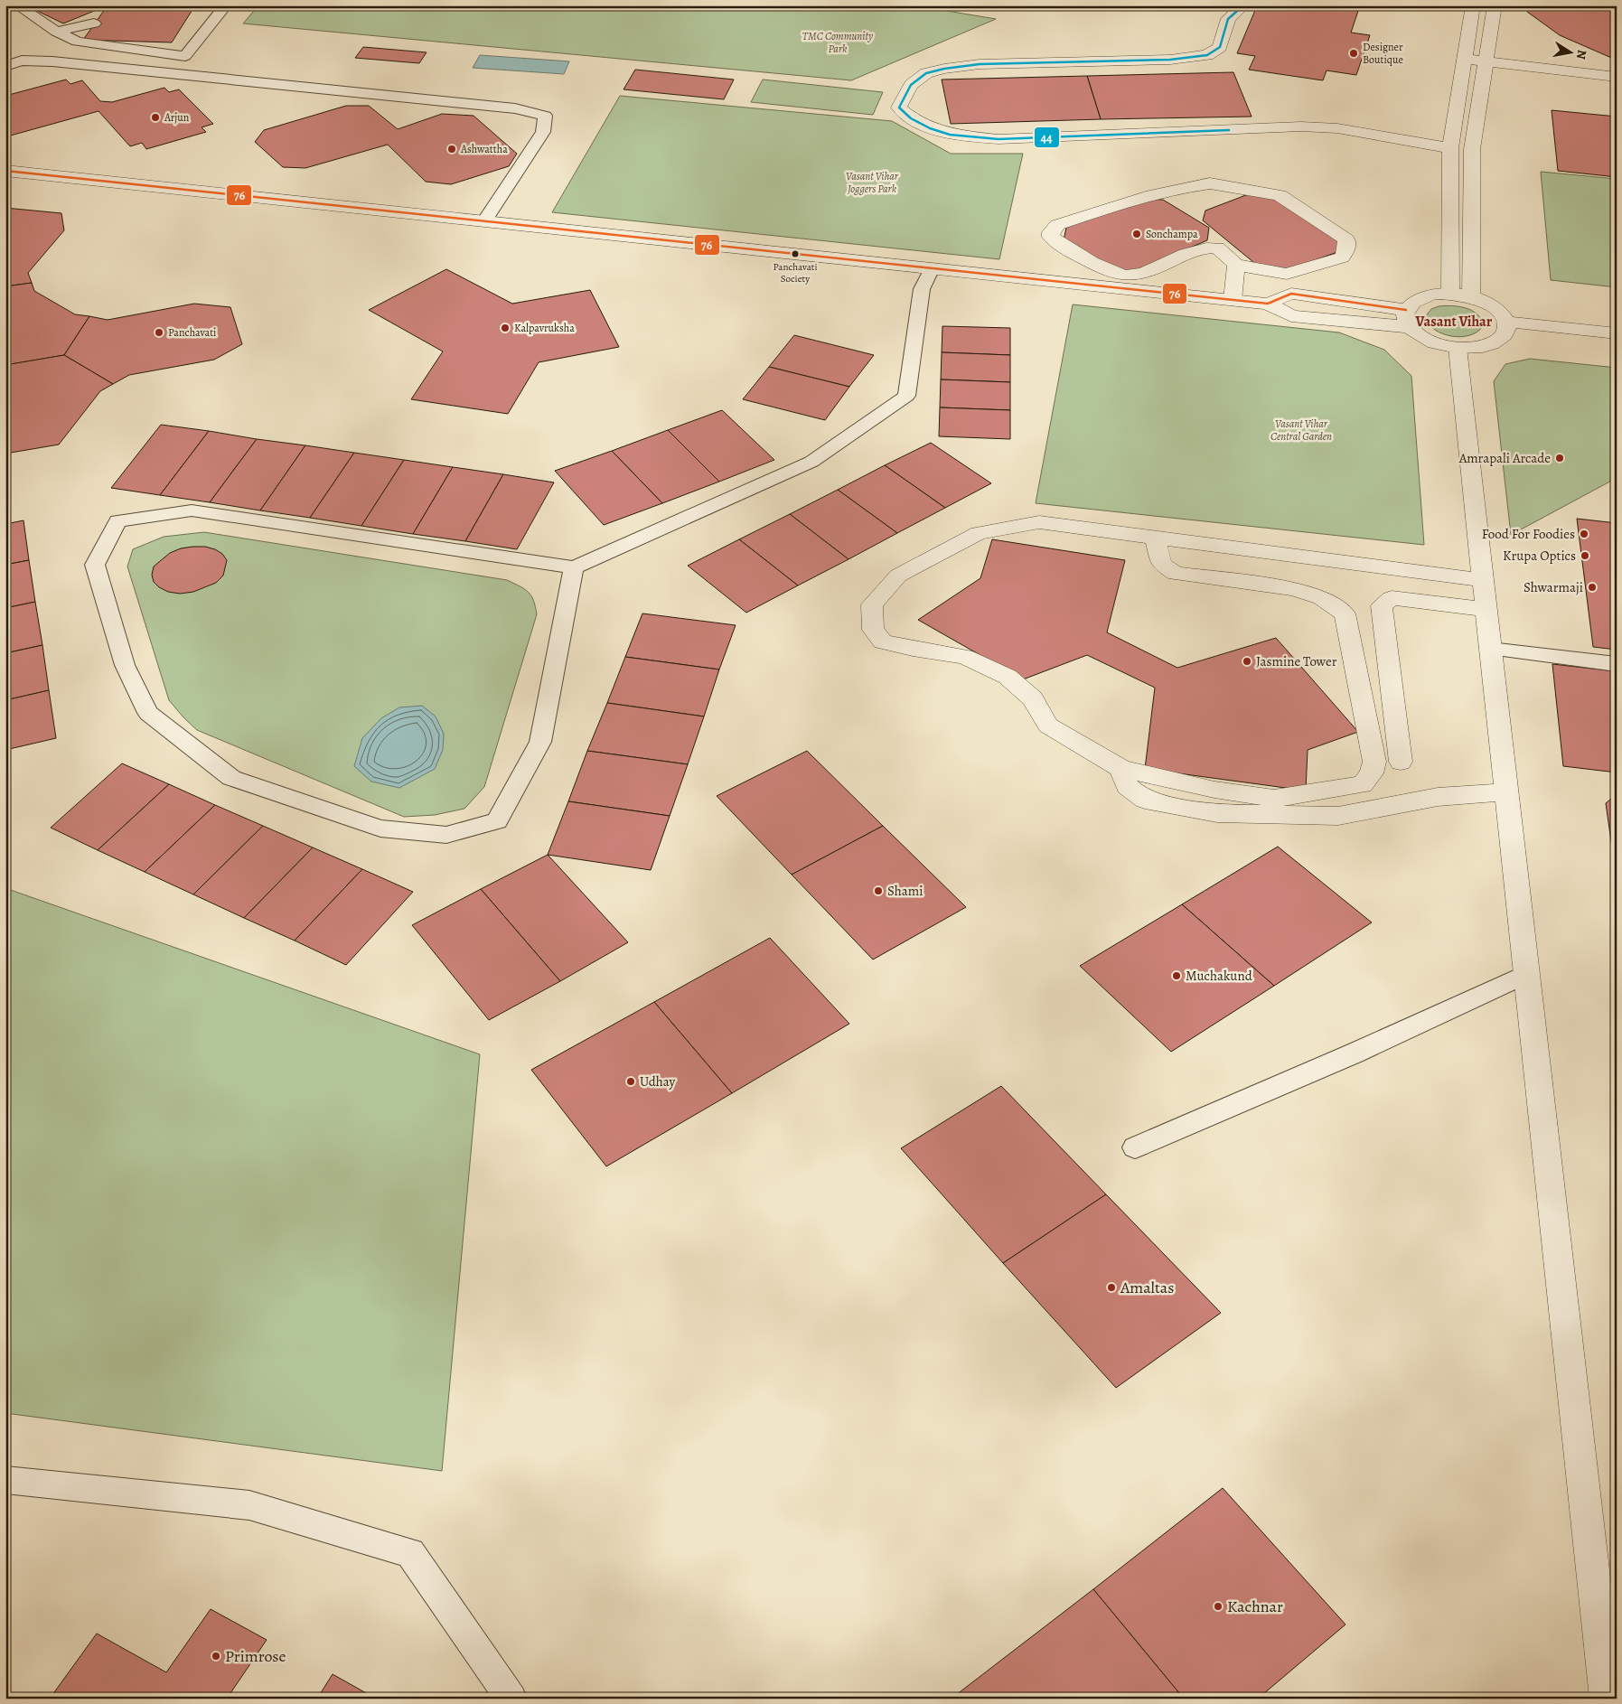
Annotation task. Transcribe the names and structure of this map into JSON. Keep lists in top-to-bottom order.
{
  "districts": ["Vasant Vihar"],
  "parks": ["TMC Community Park", "Vasant Vihar Joggers Park", "Vasant Vihar Central Garden"],
  "places": [
    "Designer Boutique",
    "Arjun",
    "Ashwattha",
    "Sonchampa",
    "Panchavati Society",
    "Kalpavruksha",
    "Panchavati",
    "Amrapali Arcade",
    "Food For Foodies",
    "Krupa Optics",
    "Shwarmaji",
    "Jasmine Tower",
    "Shami",
    "Muchakund",
    "Udhay",
    "Amaltas",
    "Kachnar",
    "Primrose"
  ],
  "lines": ["transit line 44", "transit line 76"],
  "north": "right"
}
